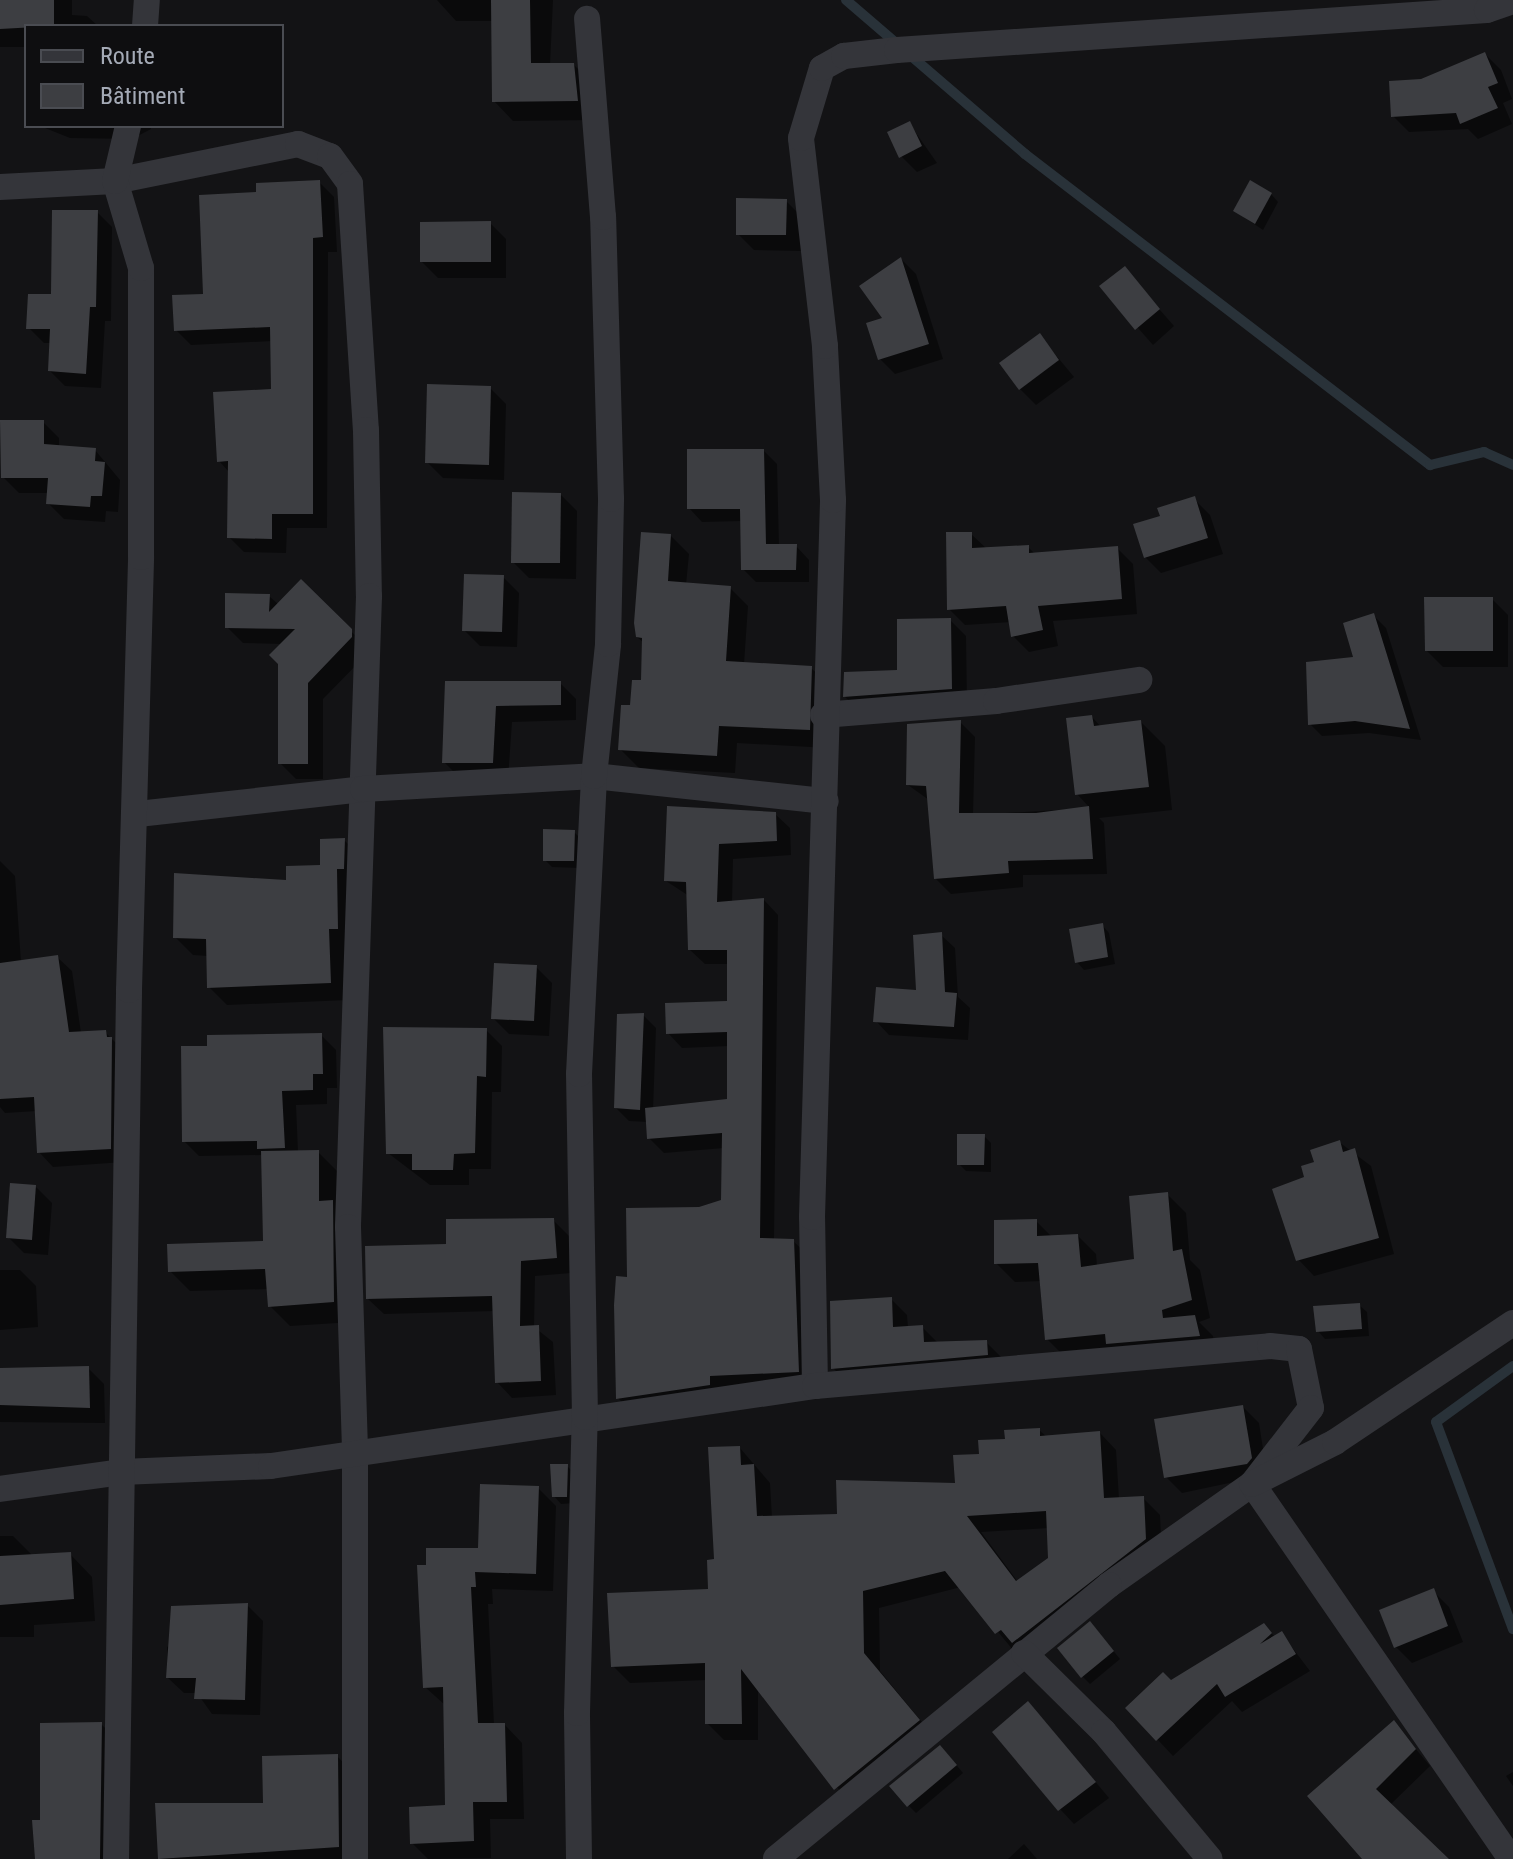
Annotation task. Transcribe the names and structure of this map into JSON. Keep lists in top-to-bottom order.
{
  "legend": ["Route", "Bâtiment"]
}
